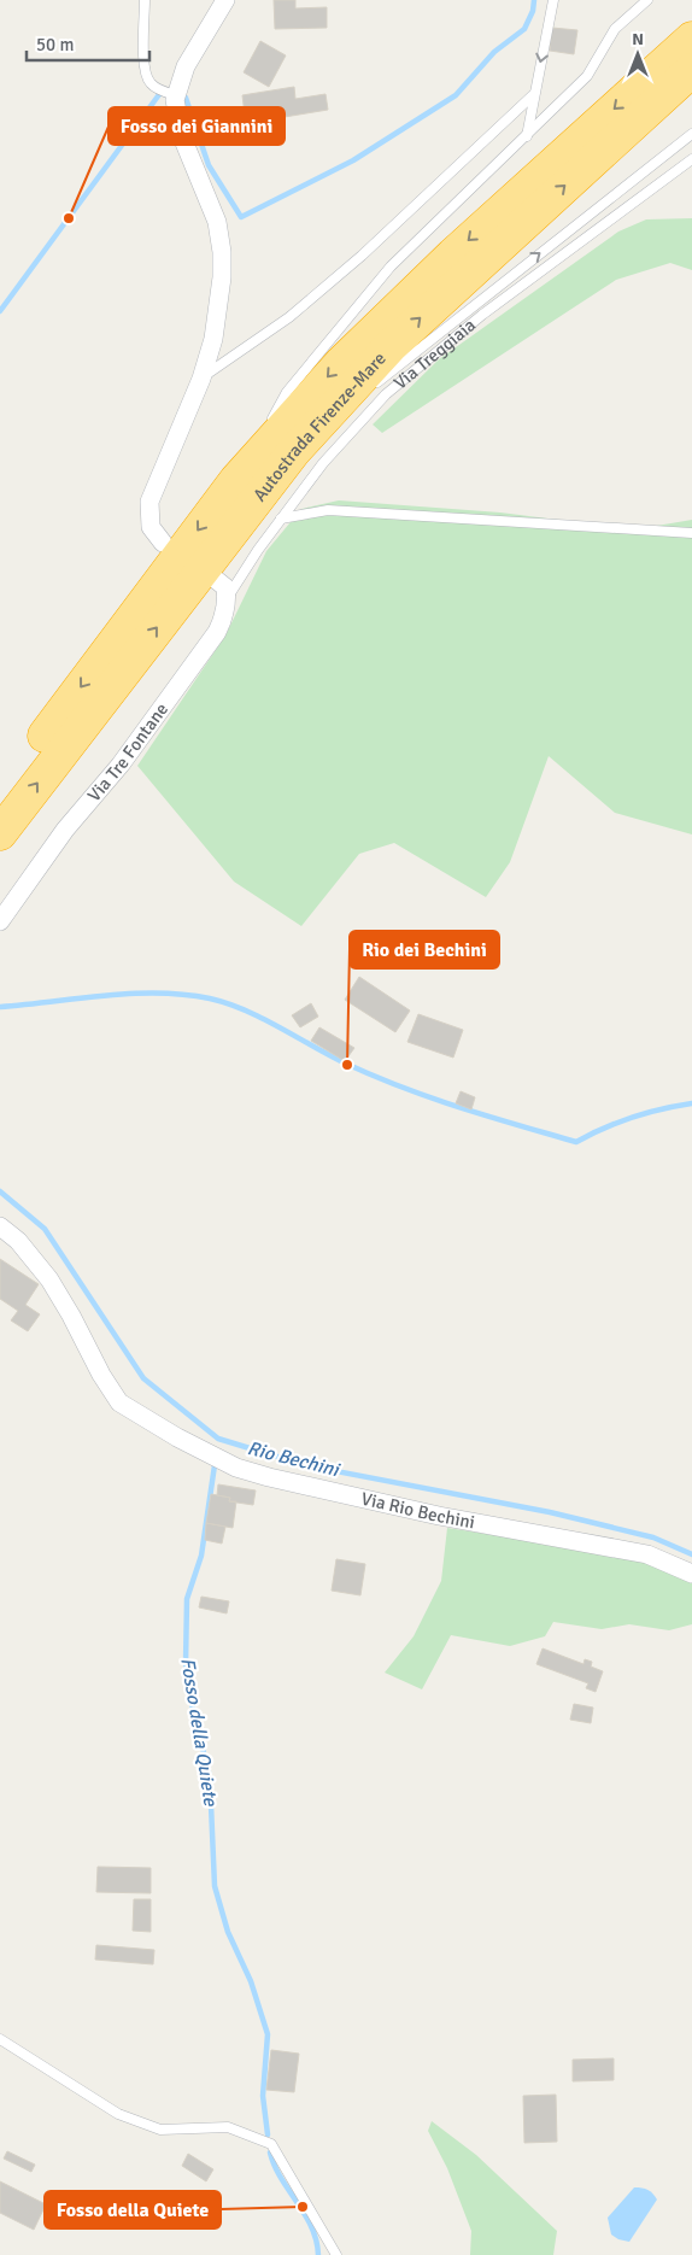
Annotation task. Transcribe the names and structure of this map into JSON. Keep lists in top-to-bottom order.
{
  "streets": {
    "highway": ["Autostrada Firenze-Mare"],
    "street": ["Via Tre Fontane", "Via Rio Bechini"],
    "lane": ["Via Treggiaia"]
  },
  "crossings": [
    ["Via Treggiaia", "Via Tre Fontane"]
  ],
  "water": ["Rio Bechini", "Fosso della Quiete"],
  "places": ["Fosso dei Giannini", "Rio dei Bechini", "Fosso della Quiete"],
  "scale_bar": "50 m",
  "north": "top"
}
